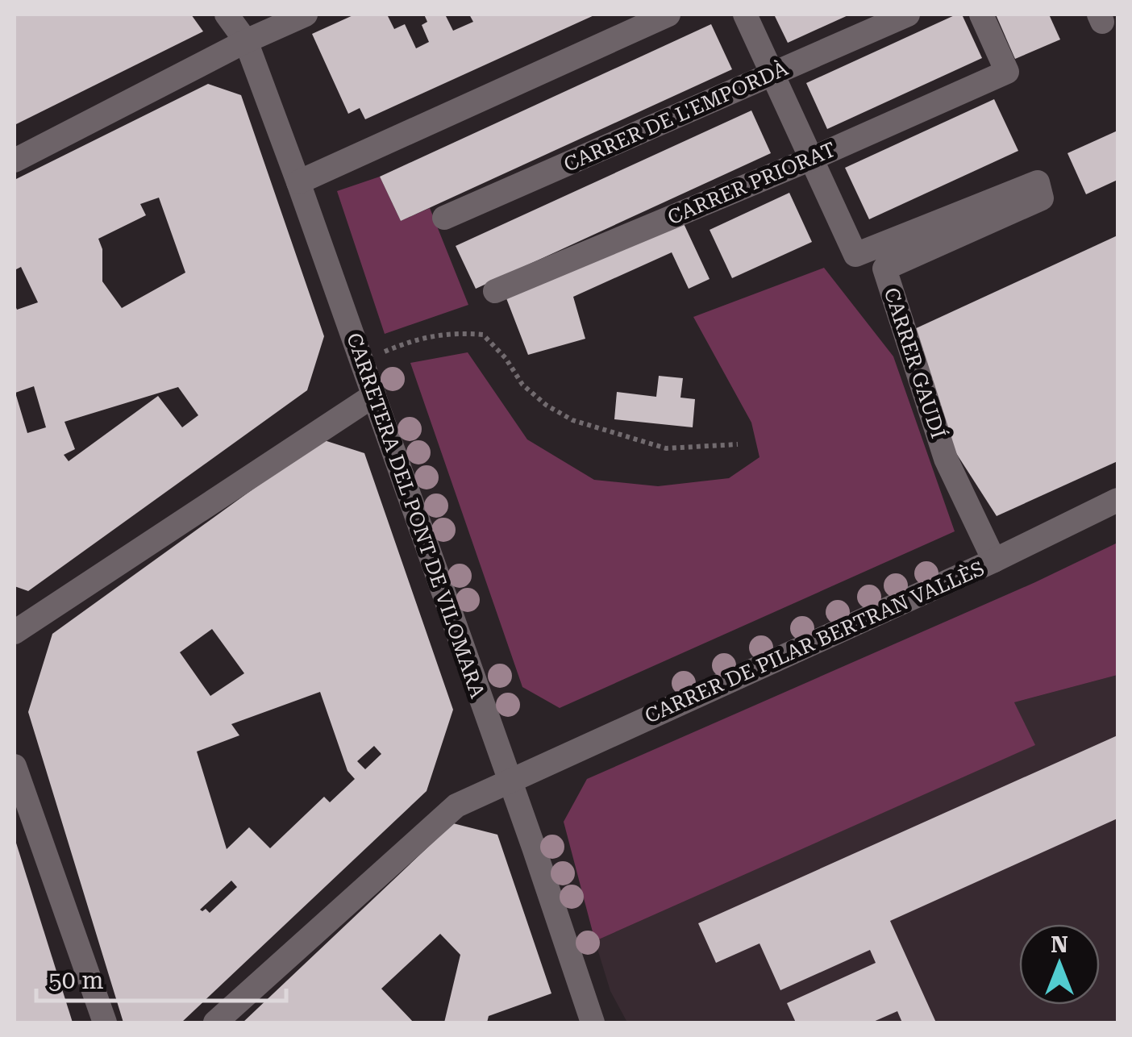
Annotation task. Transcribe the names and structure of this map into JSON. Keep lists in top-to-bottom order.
{
  "streets": {
    "street": [
      "CARRER DE L'EMPORDÀ",
      "CARRER PRIORAT",
      "CARRER GAUDÍ",
      "CARRETERA DEL PONT DE VILOMARA",
      "CARRER DE PILAR BERTRAN VALLÈS"
    ]
  },
  "crossings": [
    ["CARRER PRIORAT", "CARRER GAUDÍ"],
    ["CARRER GAUDÍ", "CARRER DE PILAR BERTRAN VALLÈS"],
    ["CARRETERA DEL PONT DE VILOMARA", "CARRER DE PILAR BERTRAN VALLÈS"]
  ],
  "scale_bar": "50 m",
  "north": "top"
}
